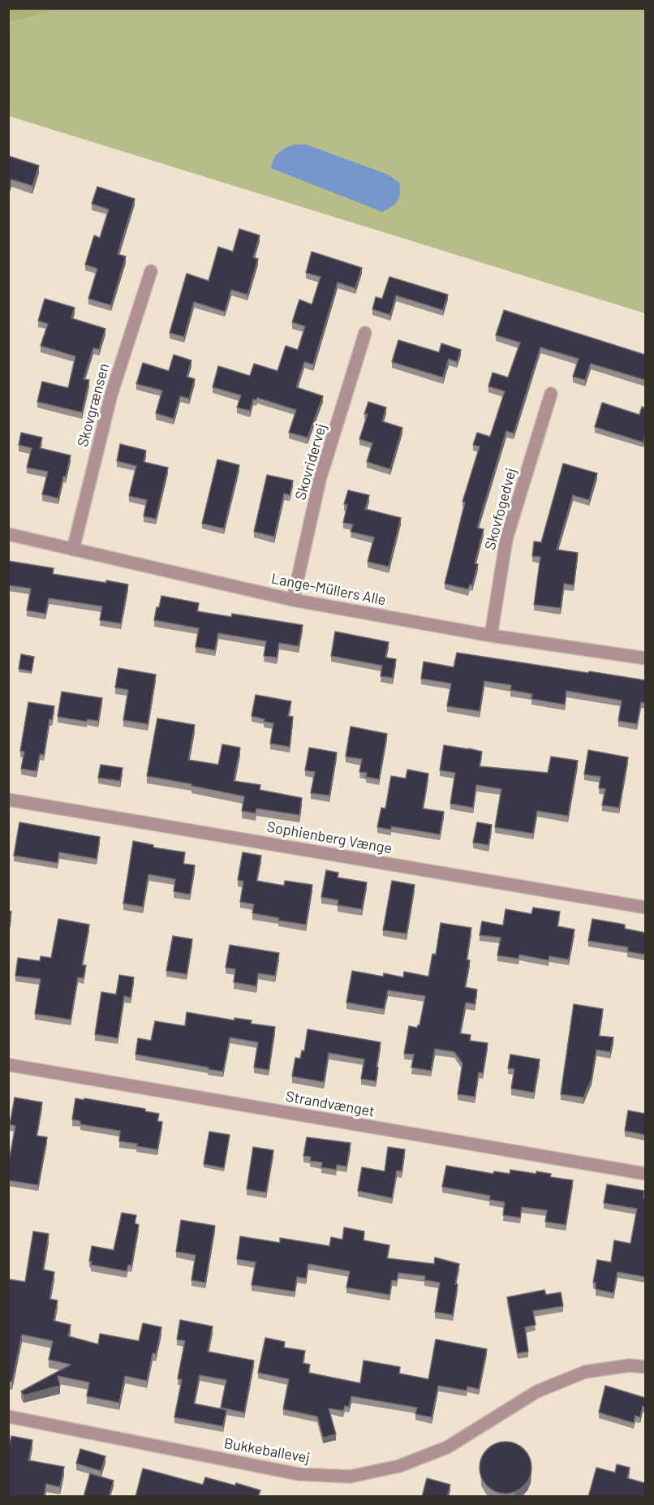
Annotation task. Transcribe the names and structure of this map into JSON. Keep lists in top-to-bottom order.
{
  "streets": {
    "street": [
      "Skovgrænsen",
      "Skovridervej",
      "Skovfogedvej",
      "Lange-Müllers Alle",
      "Sophienberg Vænge",
      "Strandvænget",
      "Bukkeballevej"
    ]
  },
  "crossings": [
    ["Skovgrænsen", "Lange-Müllers Alle"],
    ["Skovridervej", "Lange-Müllers Alle"],
    ["Skovfogedvej", "Lange-Müllers Alle"]
  ]
}
